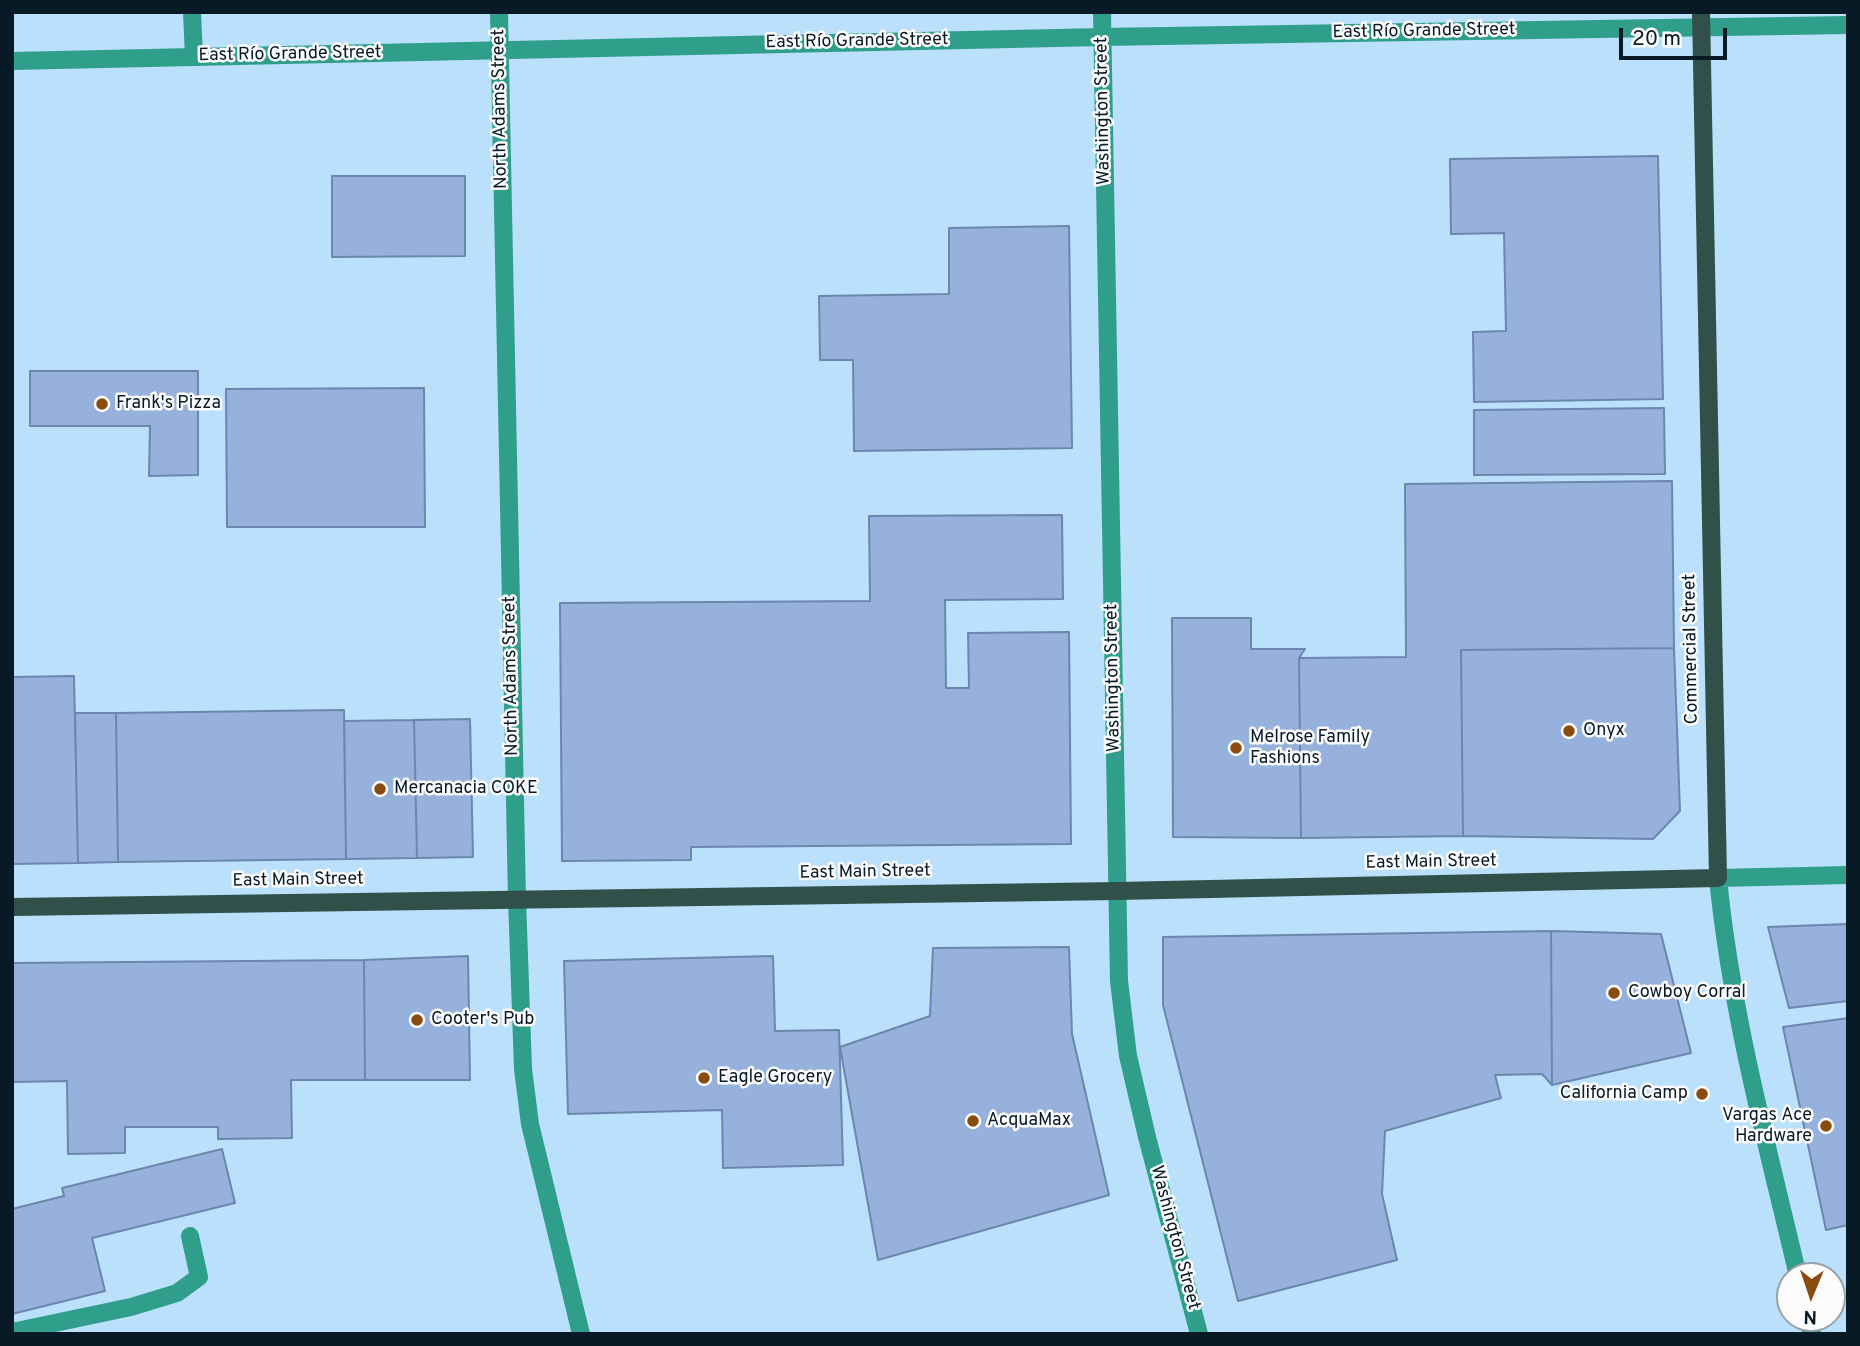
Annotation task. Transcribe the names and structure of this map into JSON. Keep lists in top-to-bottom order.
{
  "streets": {
    "main road": ["Commercial Street", "East Main Street"],
    "street": ["East Río Grande Street", "North Adams Street", "Washington Street"]
  },
  "crossings": [
    ["East Río Grande Street", "North Adams Street"],
    ["East Río Grande Street", "Washington Street"],
    ["East Río Grande Street", "Commercial Street"],
    ["North Adams Street", "East Main Street"],
    ["Washington Street", "East Main Street"],
    ["Commercial Street", "East Main Street"]
  ],
  "places": [
    "Frank's Pizza",
    "Onyx",
    "Melrose Family Fashions",
    "Mercanacia COKE",
    "Cowboy Corral",
    "Cooter's Pub",
    "Eagle Grocery",
    "California Camp",
    "AcquaMax",
    "Vargas Ace Hardware"
  ],
  "scale_bar": "20 m",
  "north": "bottom"
}
